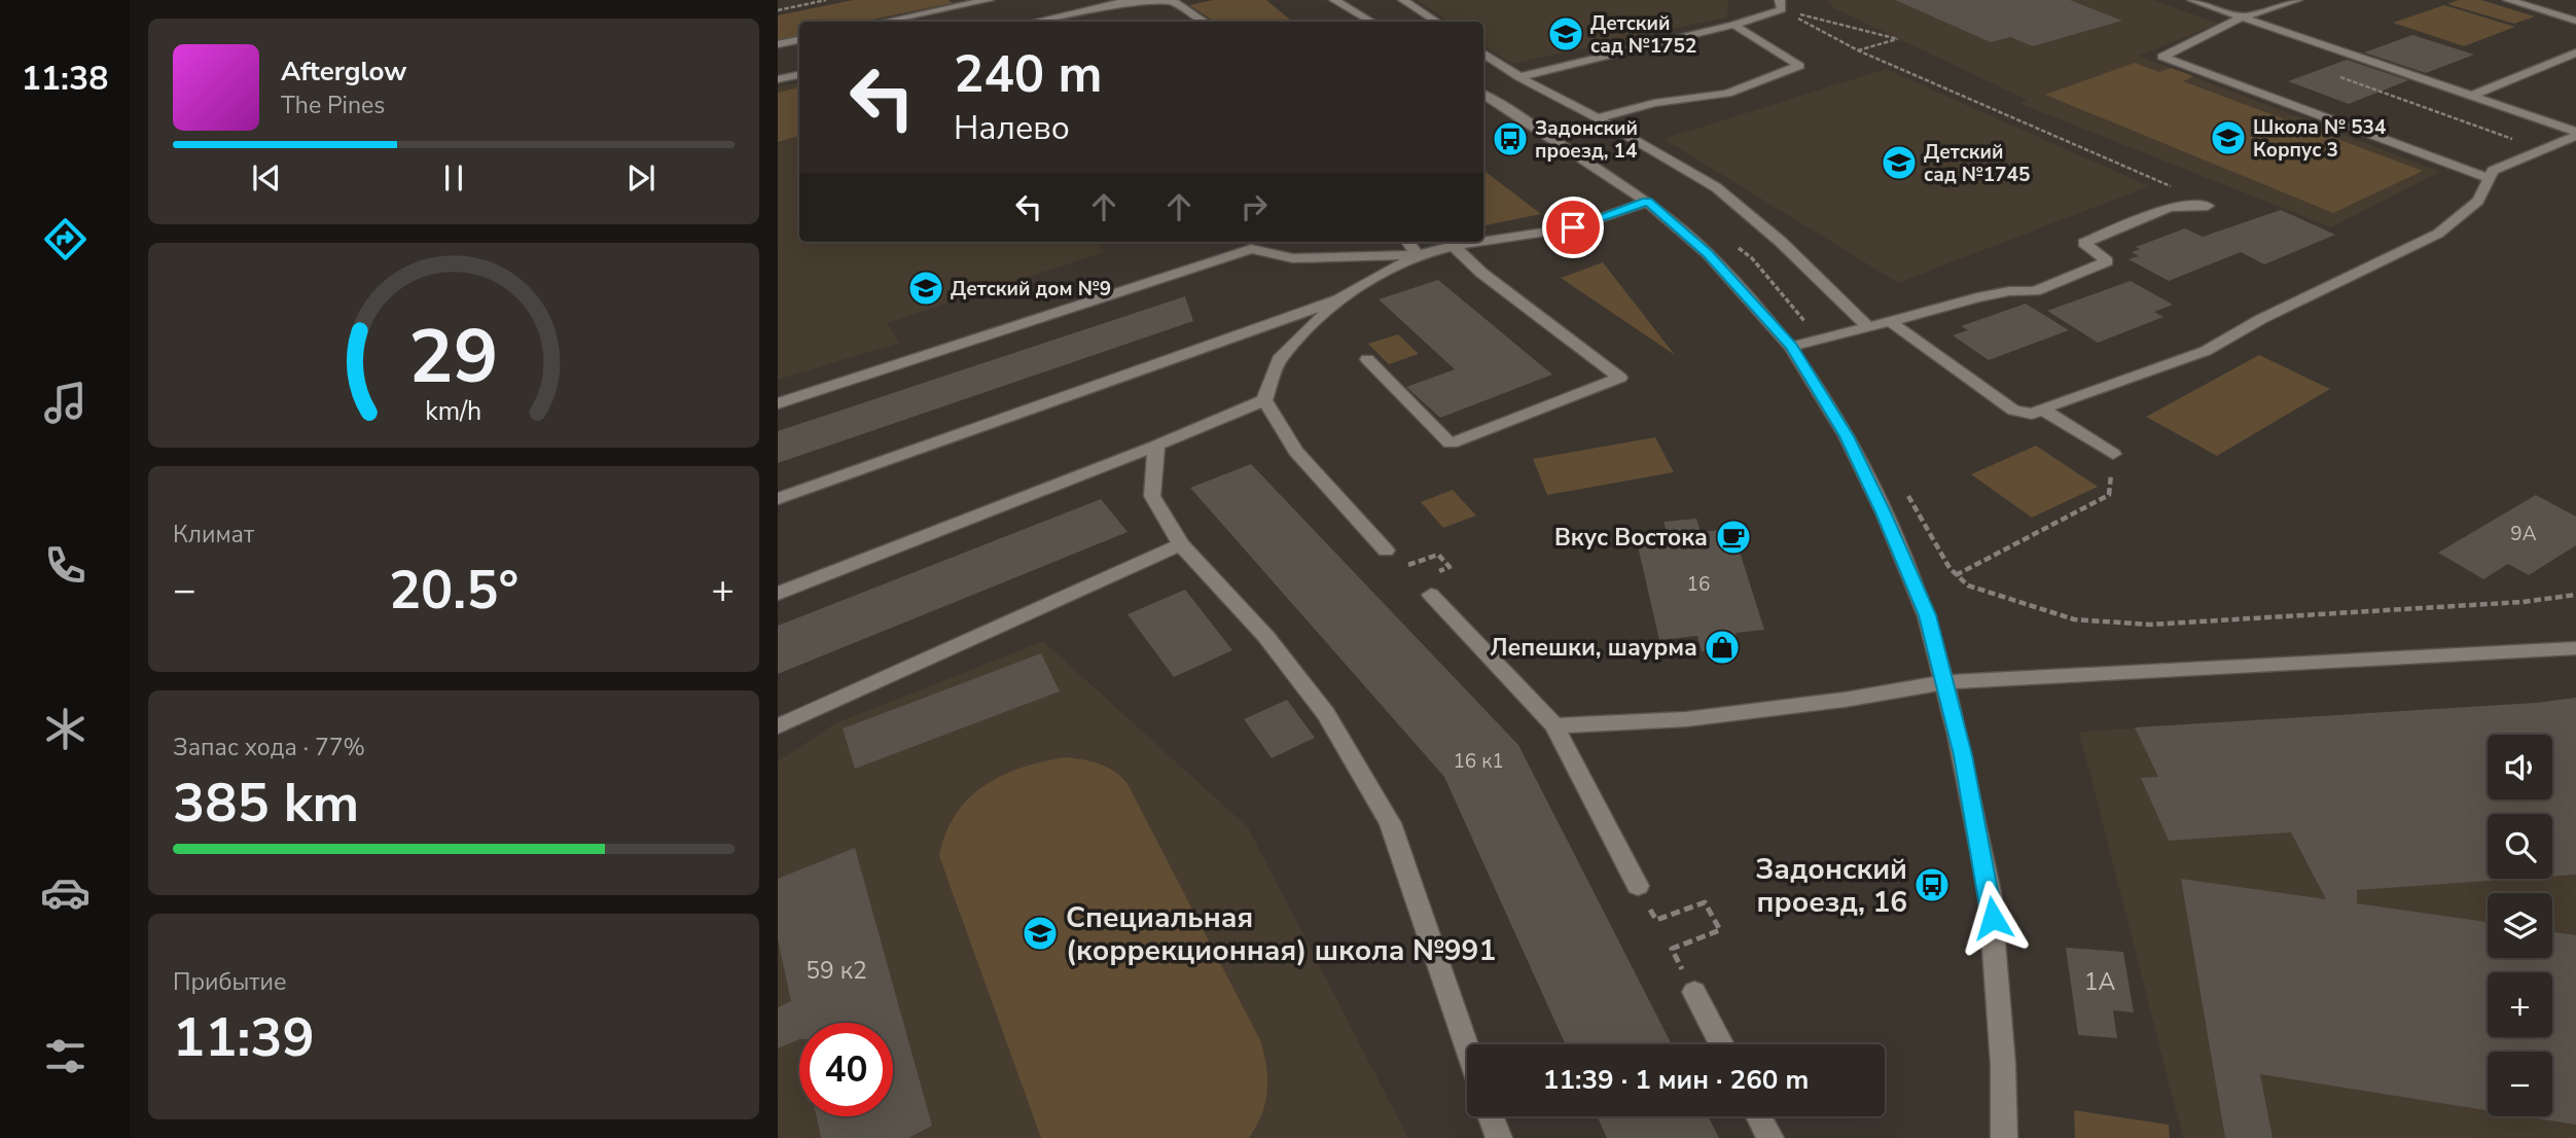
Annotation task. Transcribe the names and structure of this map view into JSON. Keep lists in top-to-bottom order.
{
  "places": {
    "school or university": [
      "Детский сад №1752",
      "Школа № 534 Корпус 3",
      "Детский сад №1745",
      "Детский дом №9",
      "Специальная (коррекционная) школа №991"
    ],
    "bus stop": ["Задонский проезд, 14", "Задонский проезд, 16"],
    "cafe": ["Вкус Востока"],
    "shop": ["Лепешки, шаурма"]
  },
  "house_numbers": [
    "9А",
    "16",
    "16 к1",
    "59 к2",
    "1А"
  ],
  "page": {
    "tabs": "11:38",
    "turn": ["240 m", "Налево"],
    "song": ["Afterglow", "The Pines"],
    "tile": [
      "Климат",
      ["Запас хода · 77%", "385 km"],
      ["Прибытие", "11:39"]
    ],
    "heat": ["−", "20.5°", "+"],
    "map_buttons": ["+", "−"],
    "limit": "40",
    "trip": "11:39 · 1 мин · 260 m",
    "gauge": ["29", "km/h"]
  }
}
